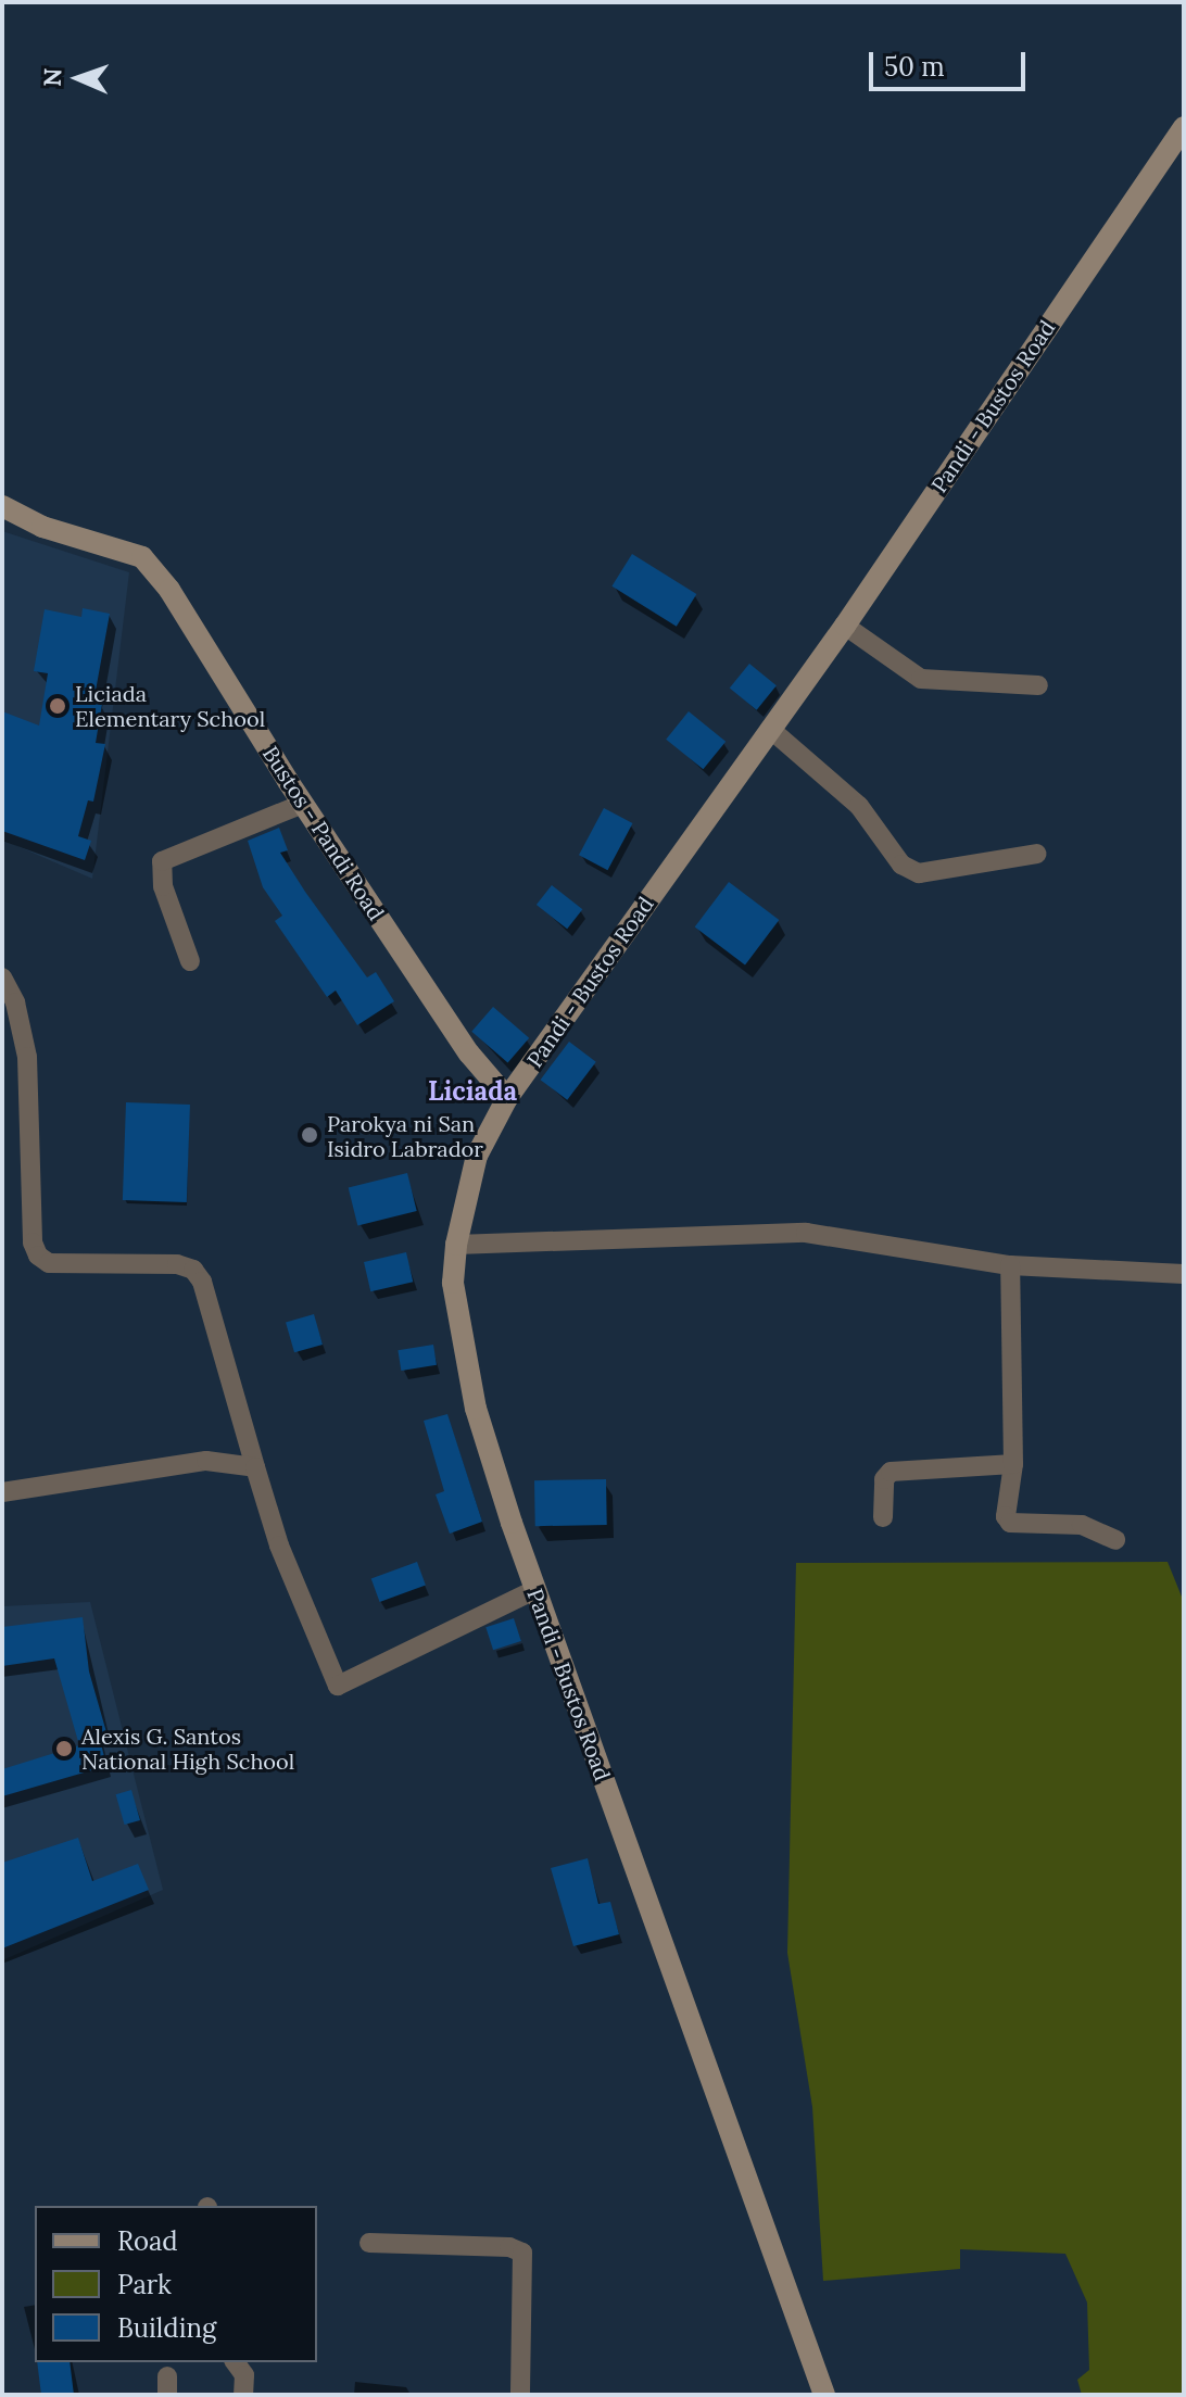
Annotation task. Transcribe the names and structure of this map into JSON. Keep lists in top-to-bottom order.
{
  "streets": {
    "main road": ["Pandi - Bustos Road", "Bustos - Pandi Road"]
  },
  "crossings": [
    ["Pandi - Bustos Road", "Bustos - Pandi Road"]
  ],
  "districts": ["Liciada"],
  "places": ["Liciada Elementary School", "Parokya ni San Isidro Labrador", "Alexis G. Santos National High School"],
  "legend": ["Road", "Park", "Building"],
  "scale_bar": "50 m",
  "north": "left"
}
